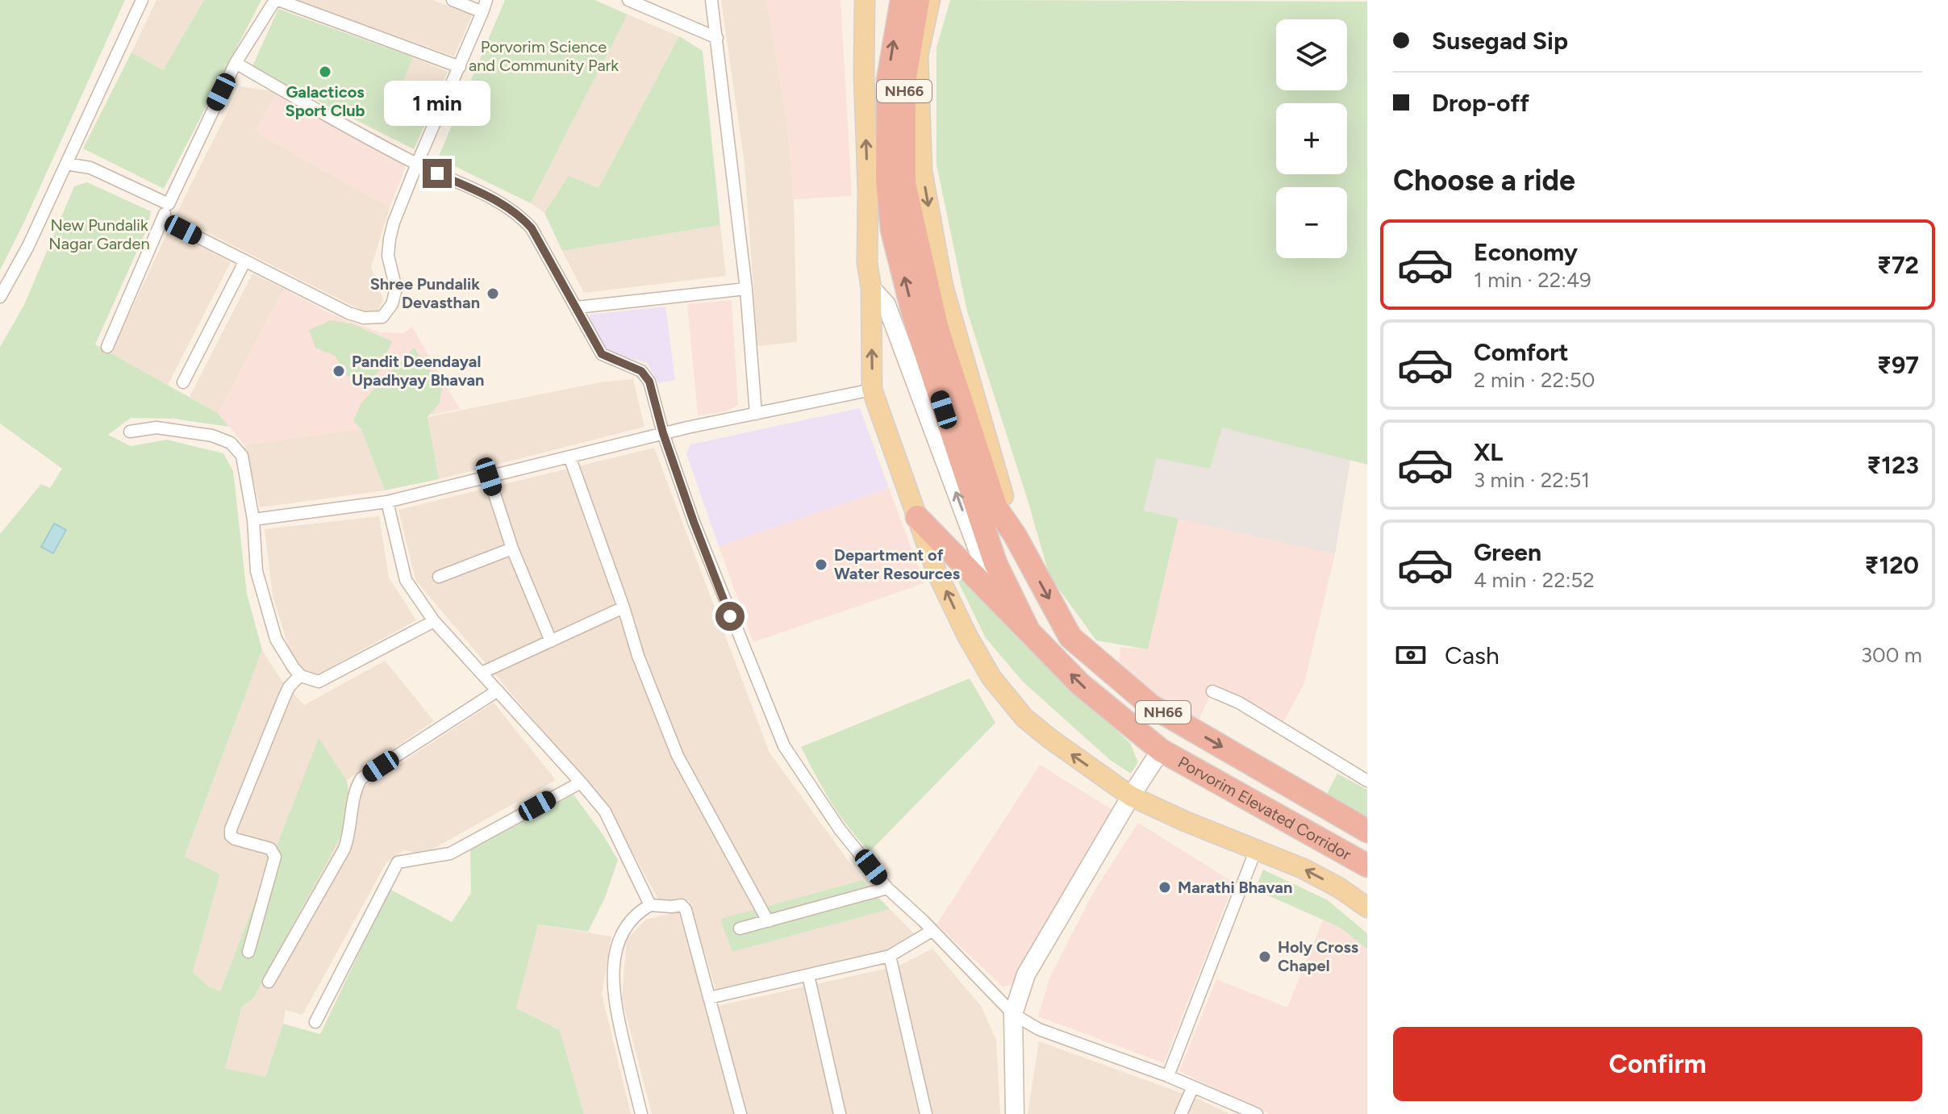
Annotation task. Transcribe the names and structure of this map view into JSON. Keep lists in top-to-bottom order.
{
  "streets": {
    "highway": ["NH66", "Porvorim Elevated Corridor"]
  },
  "crossings": [
    ["NH66", "Porvorim Elevated Corridor"]
  ],
  "parks": ["Porvorim Science and Community Park", "New Pundalik Nagar Garden"],
  "places": [
    "Galacticos Sport Club",
    "Shree Pundalik Devasthan",
    "Pandit Deendayal Upadhyay Bhavan",
    "Department of Water Resources",
    "Marathi Bhavan",
    "Holy Cross Chapel"
  ],
  "page": {
    "banner": ["Susegad Sip", "Drop-off"],
    "map_buttons": ["+", "−"],
    "bubble": "1 min",
    "heading": "Choose a ride",
    "list": [
      {
        "name": "Economy",
        "note": "1 min · 22:49",
        "value": "₹72"
      },
      {
        "name": "Comfort",
        "note": "2 min · 22:50",
        "value": "₹97"
      },
      {
        "name": "XL",
        "note": "3 min · 22:51",
        "value": "₹123"
      },
      {
        "name": "Green",
        "note": "4 min · 22:52",
        "value": "₹120"
      }
    ],
    "pay": ["Cash", "300 m"],
    "buttons": "Confirm"
  }
}
